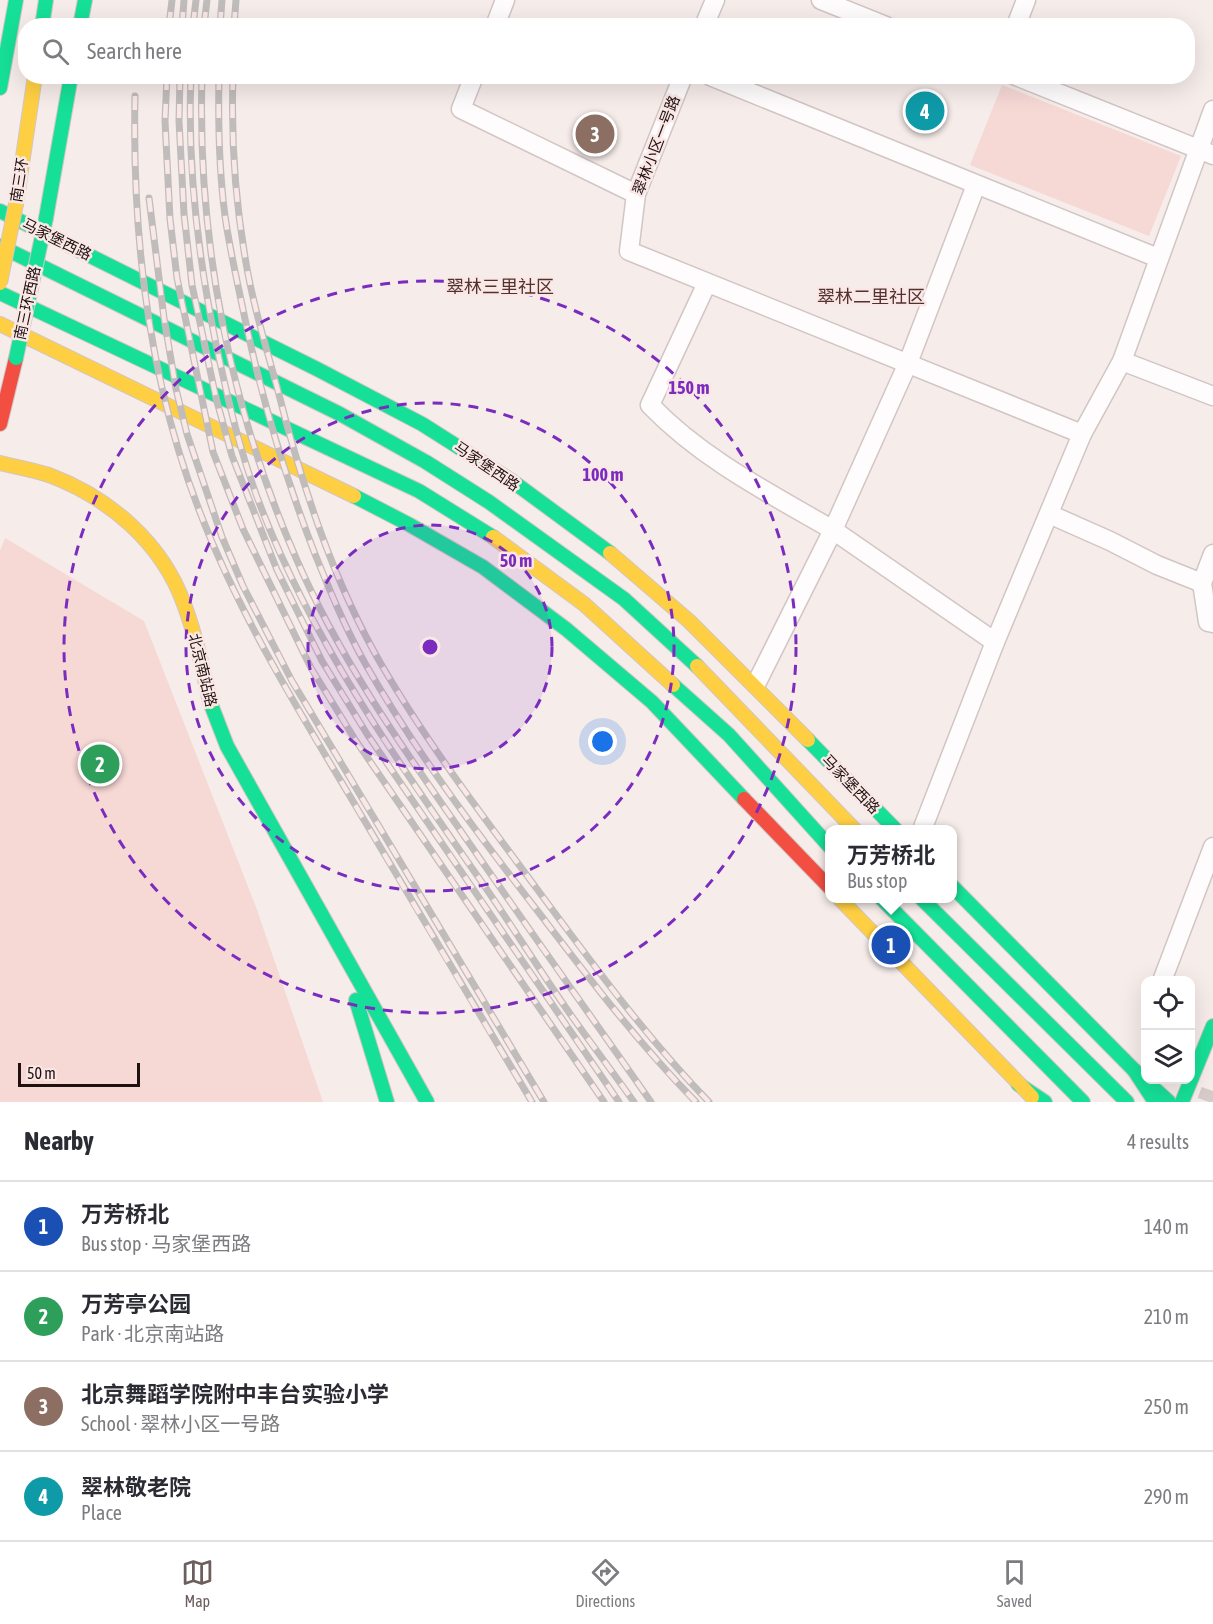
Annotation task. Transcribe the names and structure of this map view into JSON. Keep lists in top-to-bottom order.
{
  "streets": {
    "main road": [
      "南三环",
      "马家堡西路",
      "南三环西路",
      "北京南站路"
    ],
    "street": ["翠林小区一号路"]
  },
  "districts": ["翠林三里社区", "翠林二里社区"],
  "scale_bar": "50 m",
  "page": {
    "search": "Search here",
    "pins": [
      "4",
      "3",
      "2",
      "1"
    ],
    "popup": ["万芳桥北", "Bus stop"],
    "scale": "50 m",
    "heading": ["Nearby", "4 results"],
    "list": [
      {
        "mark": "1",
        "name": "万芳桥北",
        "note": "Bus stop · 马家堡西路",
        "value": "140 m"
      },
      {
        "mark": "2",
        "name": "万芳亭公园",
        "note": "Park · 北京南站路",
        "value": "210 m"
      },
      {
        "mark": "3",
        "name": "北京舞蹈学院附中丰台实验小学",
        "note": "School · 翠林小区一号路",
        "value": "250 m"
      },
      {
        "mark": "4",
        "name": "翠林敬老院",
        "note": "Place",
        "value": "290 m"
      }
    ],
    "nav": ["Map", "Directions", "Saved"]
  },
  "rings": ["150 m", "100 m", "50 m"]
}
